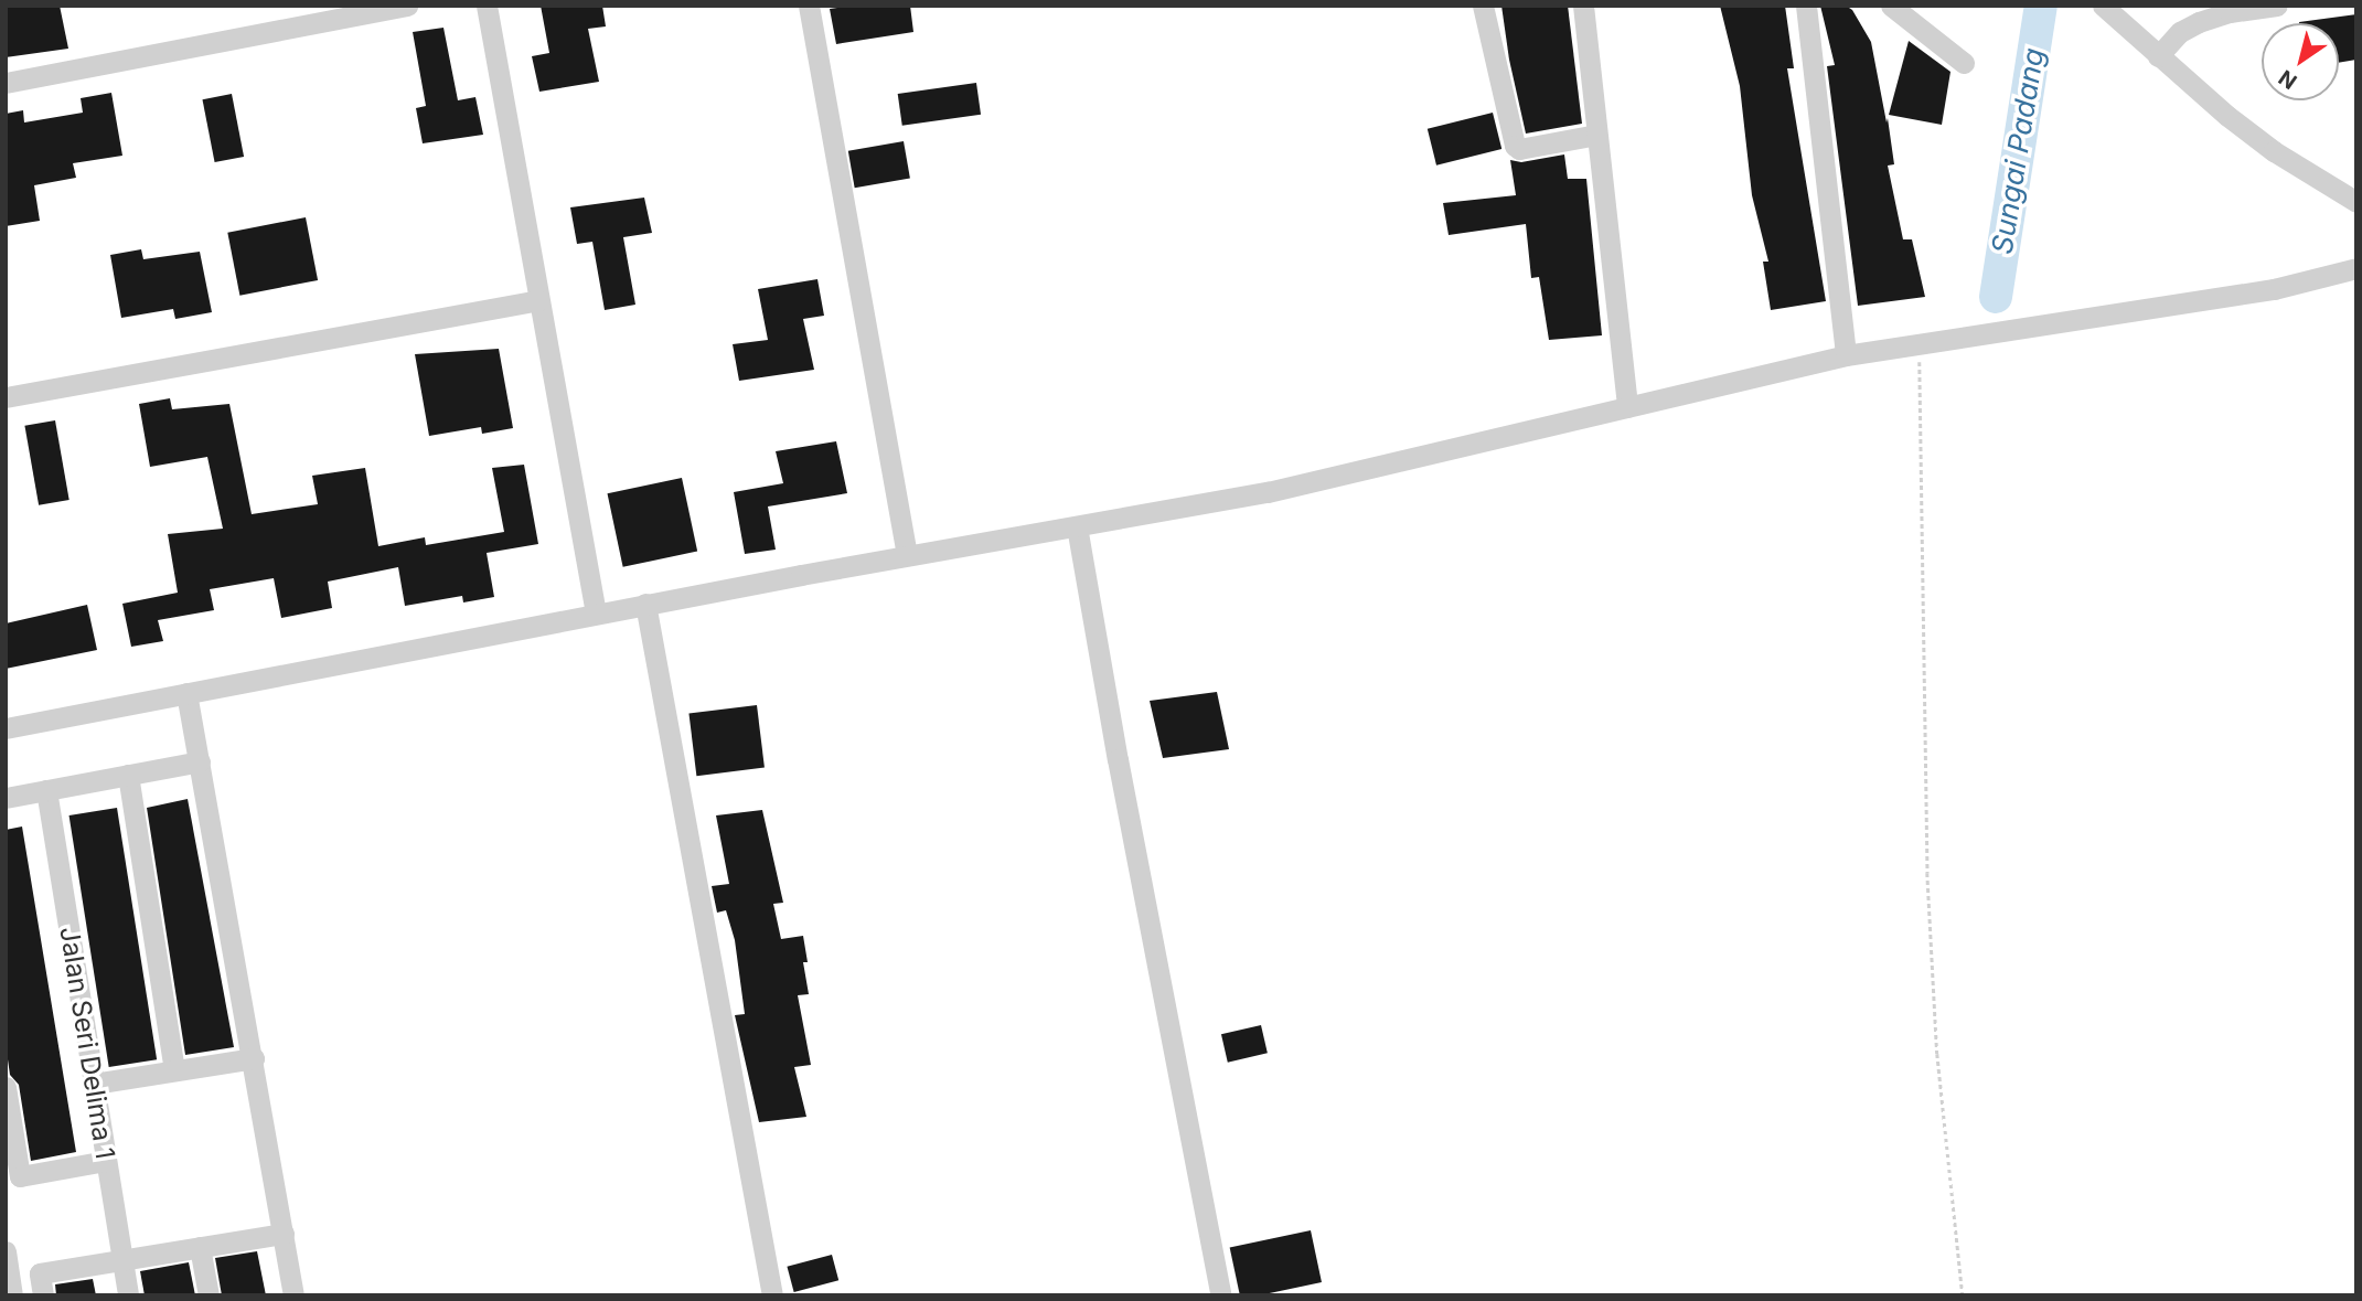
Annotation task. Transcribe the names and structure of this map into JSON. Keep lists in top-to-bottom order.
{
  "streets": {
    "street": ["Jalan Seri Delima 1"]
  },
  "water": ["Sungai Padang"],
  "north": "bottom left"
}
